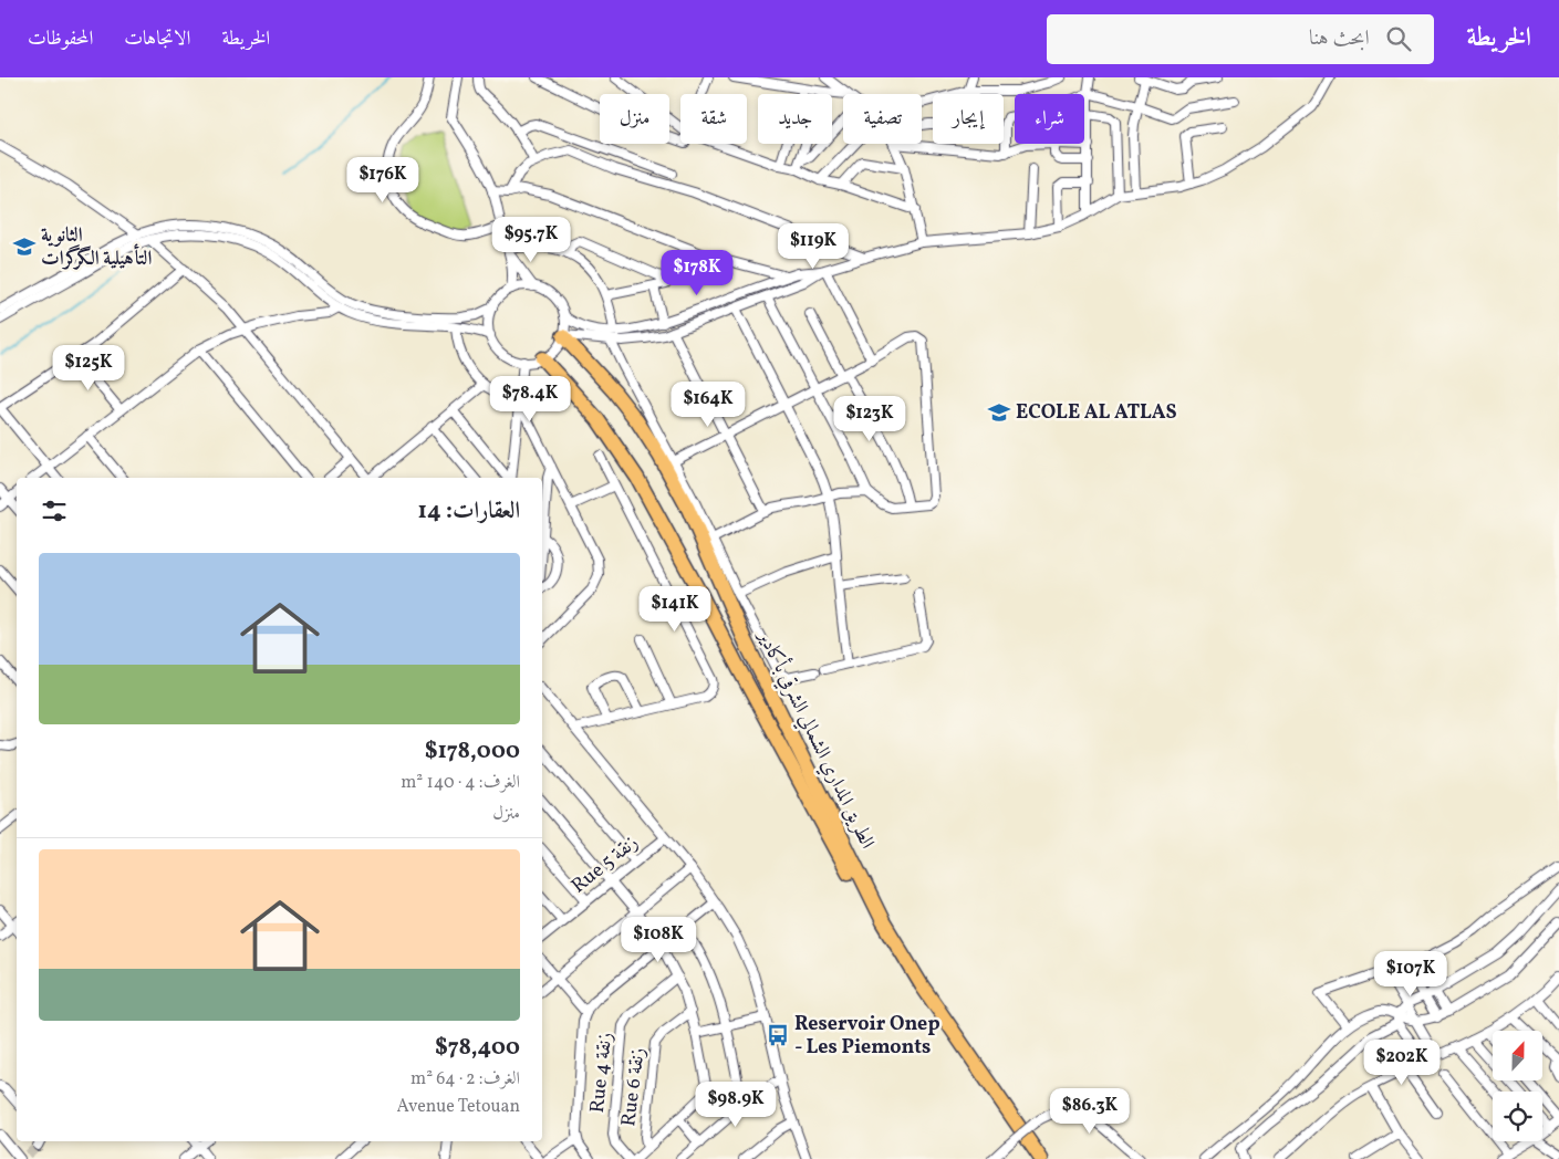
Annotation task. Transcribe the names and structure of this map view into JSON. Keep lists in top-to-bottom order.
{
  "streets": {
    "highway": ["الطريق المداري الشمالي الشرقي بأكادير"],
    "street": ["Rue 5 زنقة", "Rue 4 زنقة", "Rue 6 زنقة"]
  },
  "places": {
    "school or university": ["الثانوية التأهيلية الگرگرات", "ECOLE AL ATLAS"],
    "bus stop": ["Reservoir Onep - Les Piemonts"]
  },
  "north": "top",
  "page": {
    "header": "الخريطة",
    "search": "ابحث هنا",
    "nav": ["الخريطة", "الاتجاهات", "المحفوظات"],
    "chip": [
      "شراء",
      "إيجار",
      "تصفية",
      "جديد",
      "شقة",
      "منزل"
    ],
    "price": [
      "$176K",
      "$95.7K",
      "$119K",
      "$178K",
      "$125K",
      "$78.4K",
      "$164K",
      "$123K",
      "$141K",
      "$108K",
      "$107K",
      "$202K",
      "$98.9K",
      "$86.3K"
    ],
    "heading": "العقارات: 14",
    "list": [
      {
        "name": "$178,000",
        "note": "الغرف: 4 · 140 m² · منزل"
      },
      {
        "name": "$78,400",
        "note": "الغرف: 2 · 64 m² · Avenue Tetouan"
      }
    ]
  }
}
